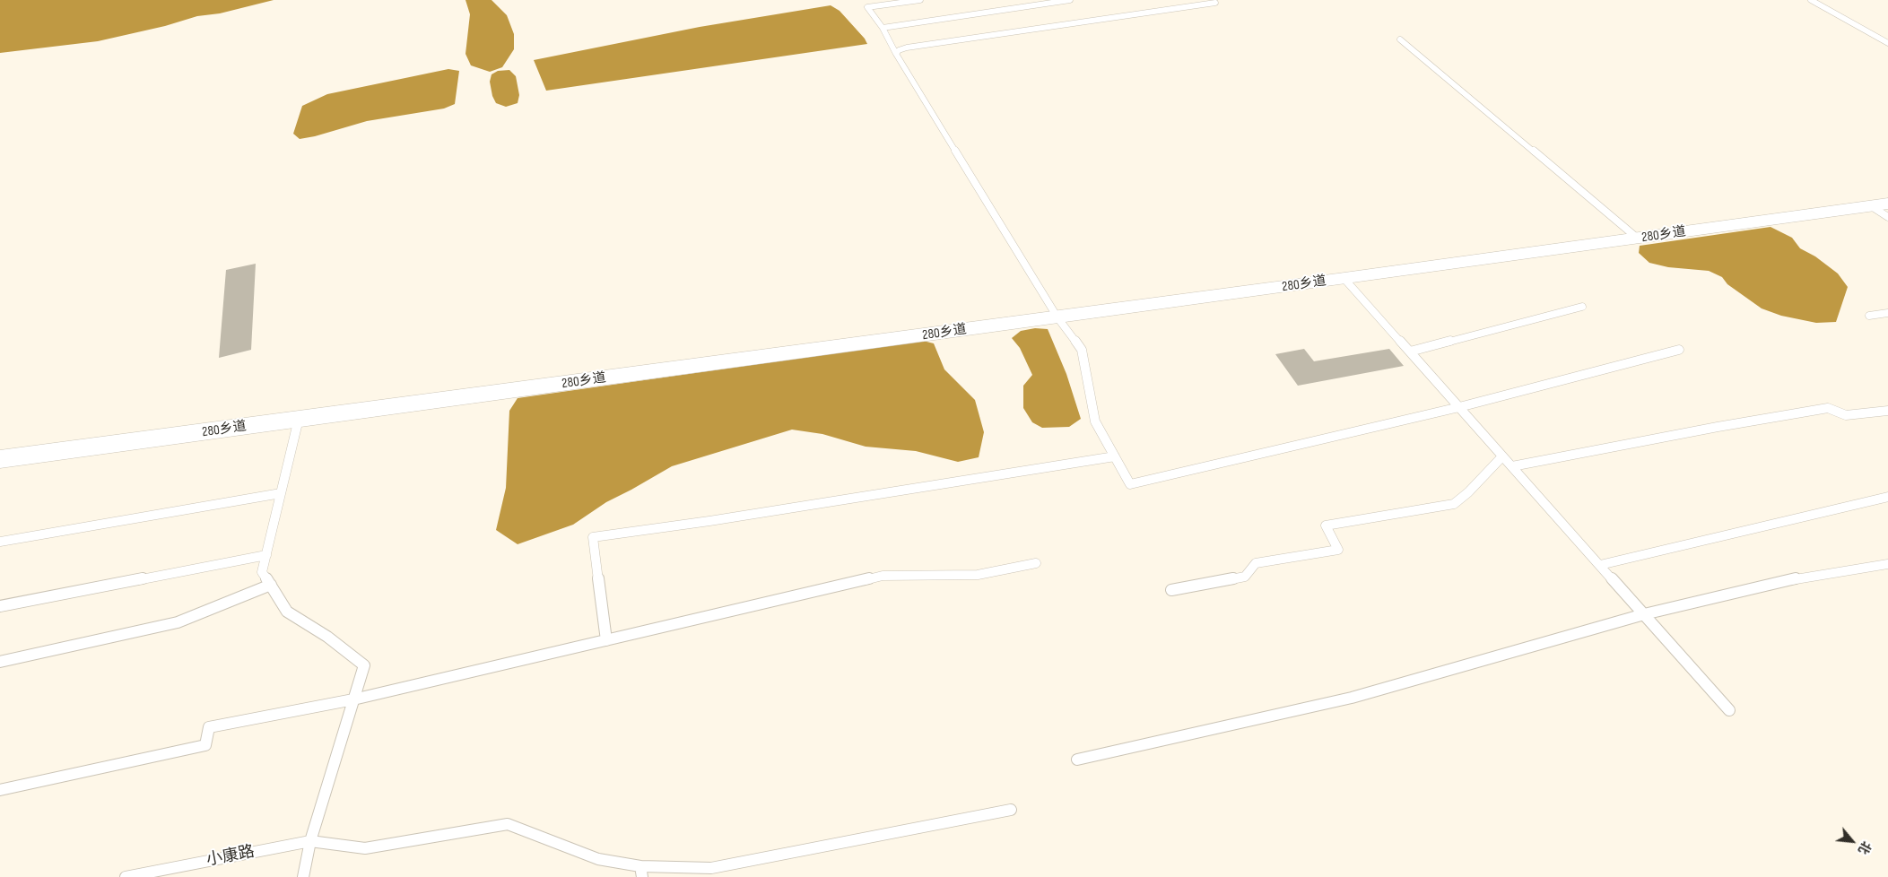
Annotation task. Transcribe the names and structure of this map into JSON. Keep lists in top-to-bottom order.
{
  "streets": {
    "street": ["280乡道"],
    "lane": ["小康路"]
  },
  "north": "bottom right"
}
